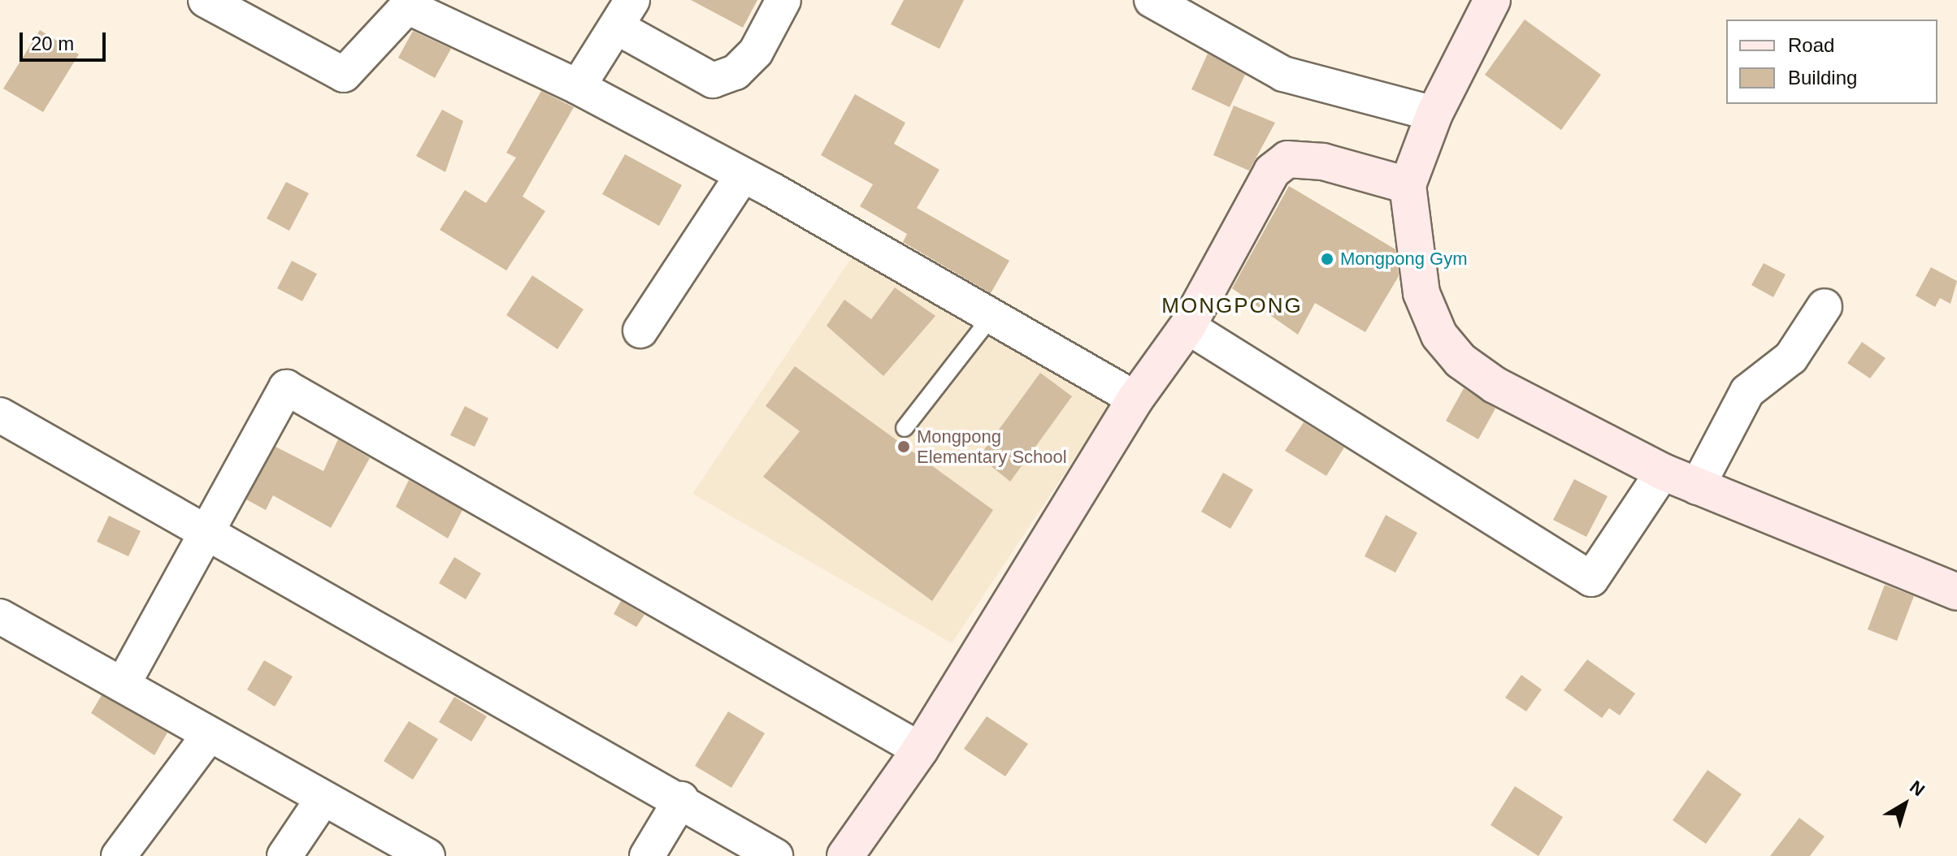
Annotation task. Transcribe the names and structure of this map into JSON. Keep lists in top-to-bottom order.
{
  "districts": ["MONGPONG"],
  "places": ["Mongpong Gym", "Mongpong Elementary School"],
  "legend": ["Road", "Building"],
  "scale_bar": "20 m",
  "north": "top right"
}
